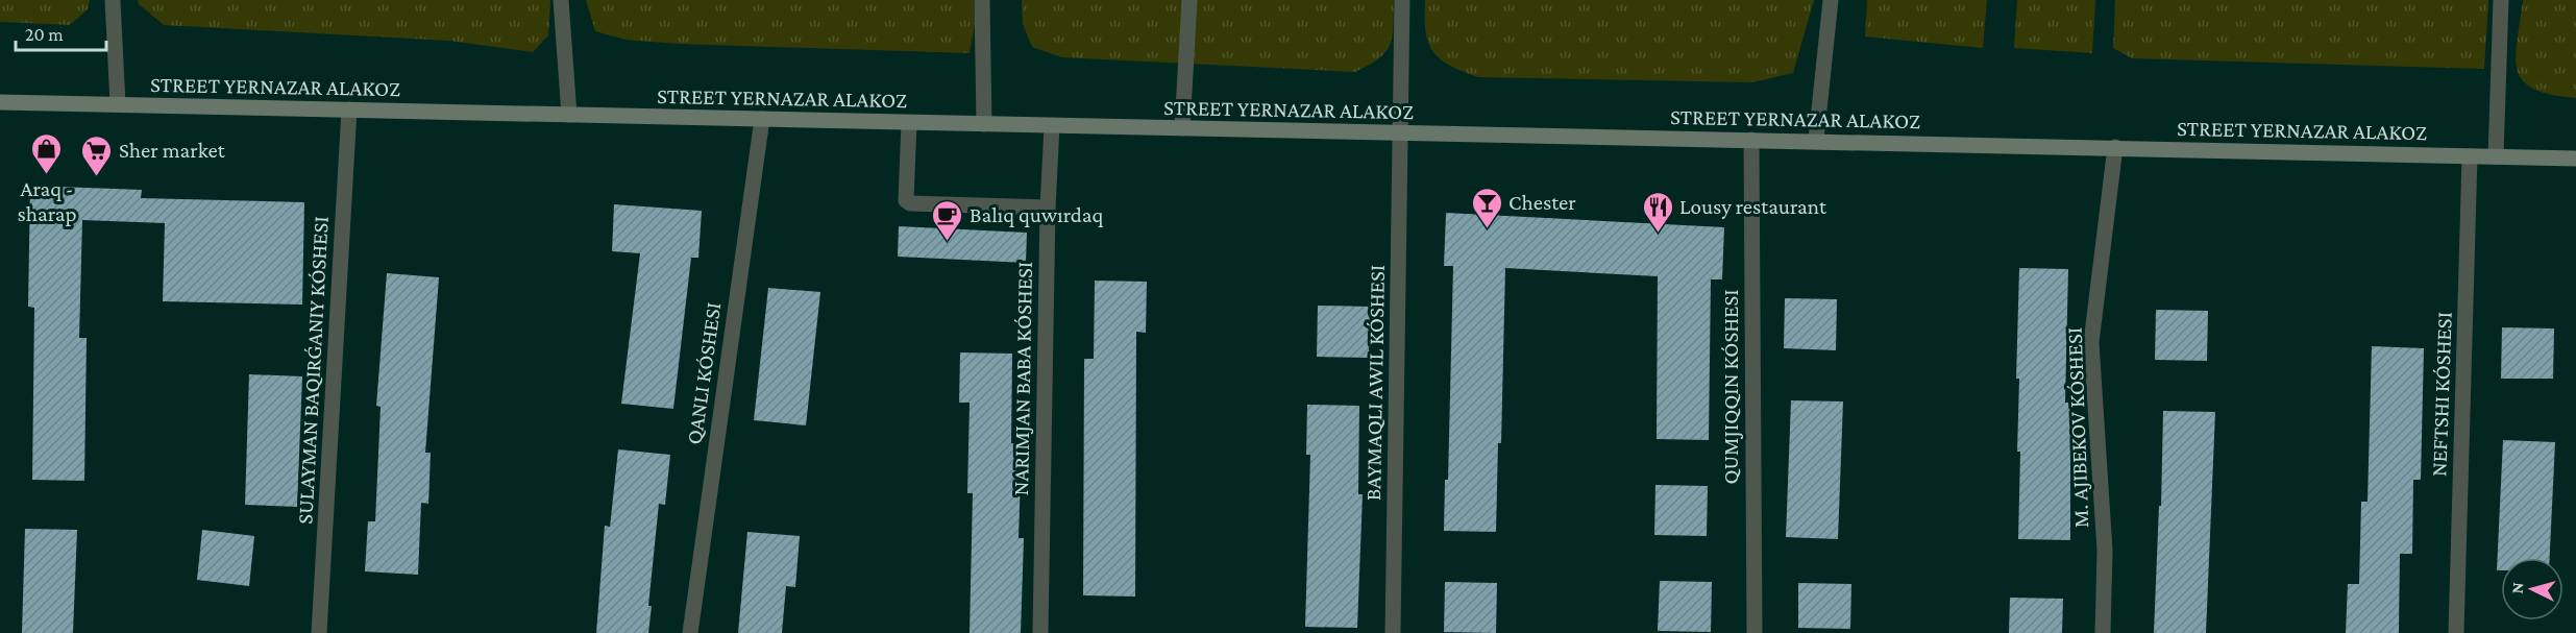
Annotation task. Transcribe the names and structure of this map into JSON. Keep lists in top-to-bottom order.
{
  "streets": {
    "main road": ["STREET YERNAZAR ALAKOZ"],
    "street": ["NARIMJAN BABA KÓSHESI", "NEFTSHI KÓSHESI", "M. AJIBEKOV KÓSHESI"]
  },
  "crossings": [
    ["STREET YERNAZAR ALAKOZ", "NARIMJAN BABA KÓSHESI"],
    ["STREET YERNAZAR ALAKOZ", "NEFTSHI KÓSHESI"],
    ["STREET YERNAZAR ALAKOZ", "M. AJIBEKOV KÓSHESI"]
  ],
  "places": {
    "shop": ["Araq - sharap"],
    "supermarket": ["Sher market"],
    "bar": ["Chester"],
    "restaurant": ["Lousy restaurant"],
    "cafe": ["Balıq quwırdaq"]
  },
  "scale_bar": "20 m",
  "north": "left"
}
